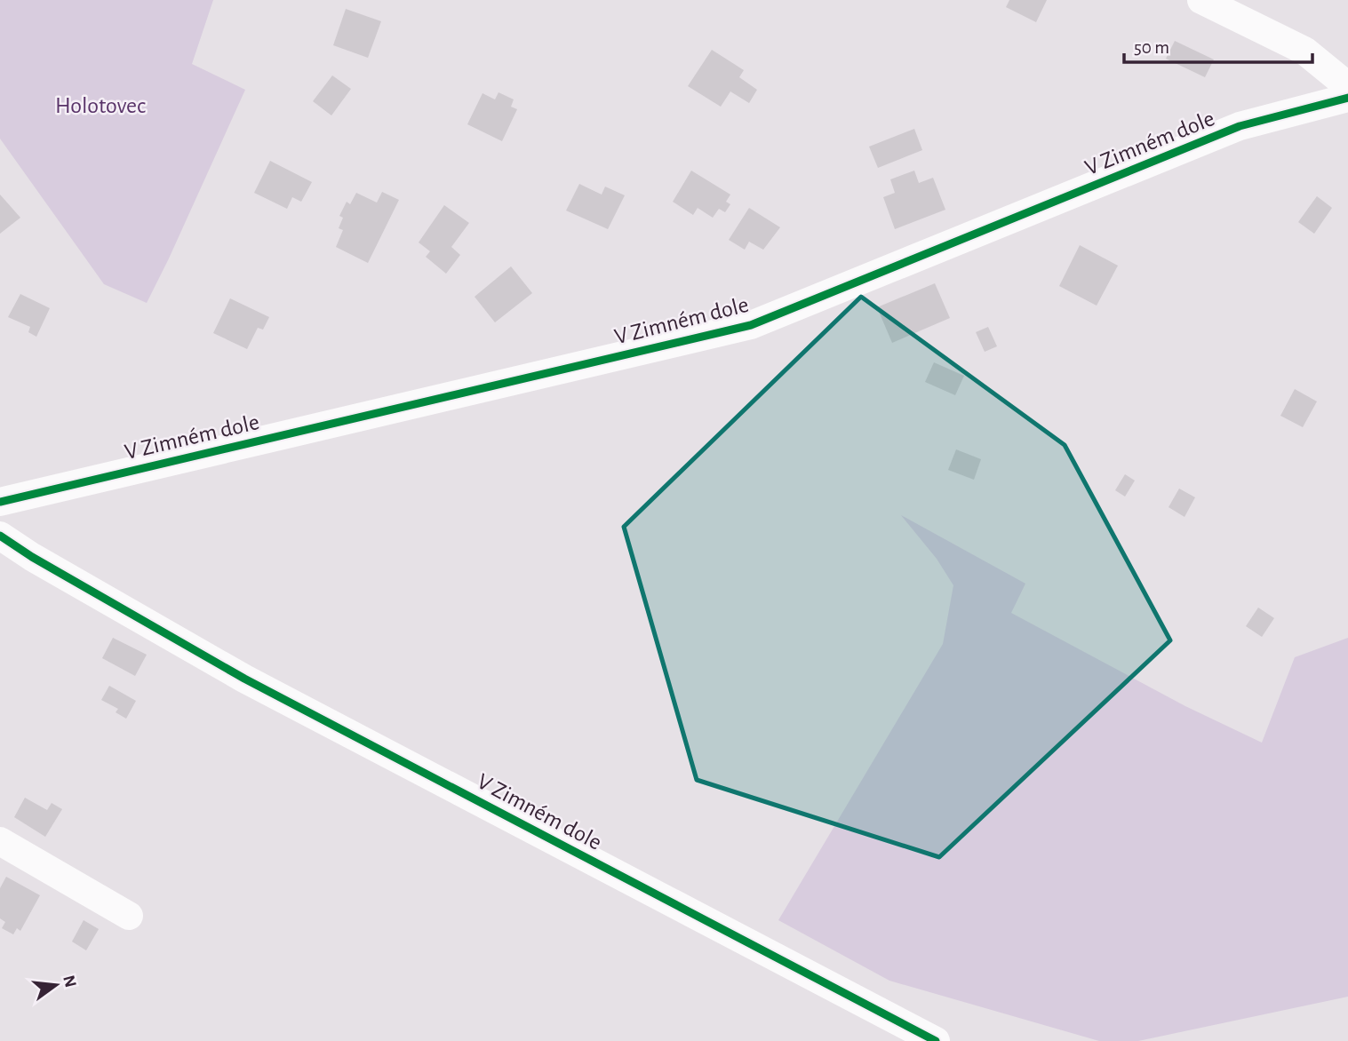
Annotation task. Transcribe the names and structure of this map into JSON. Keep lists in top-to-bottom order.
{
  "streets": {
    "street": ["V Zimném dole"]
  },
  "parks": ["Holotovec"],
  "scale_bar": "50 m",
  "north": "right"
}
